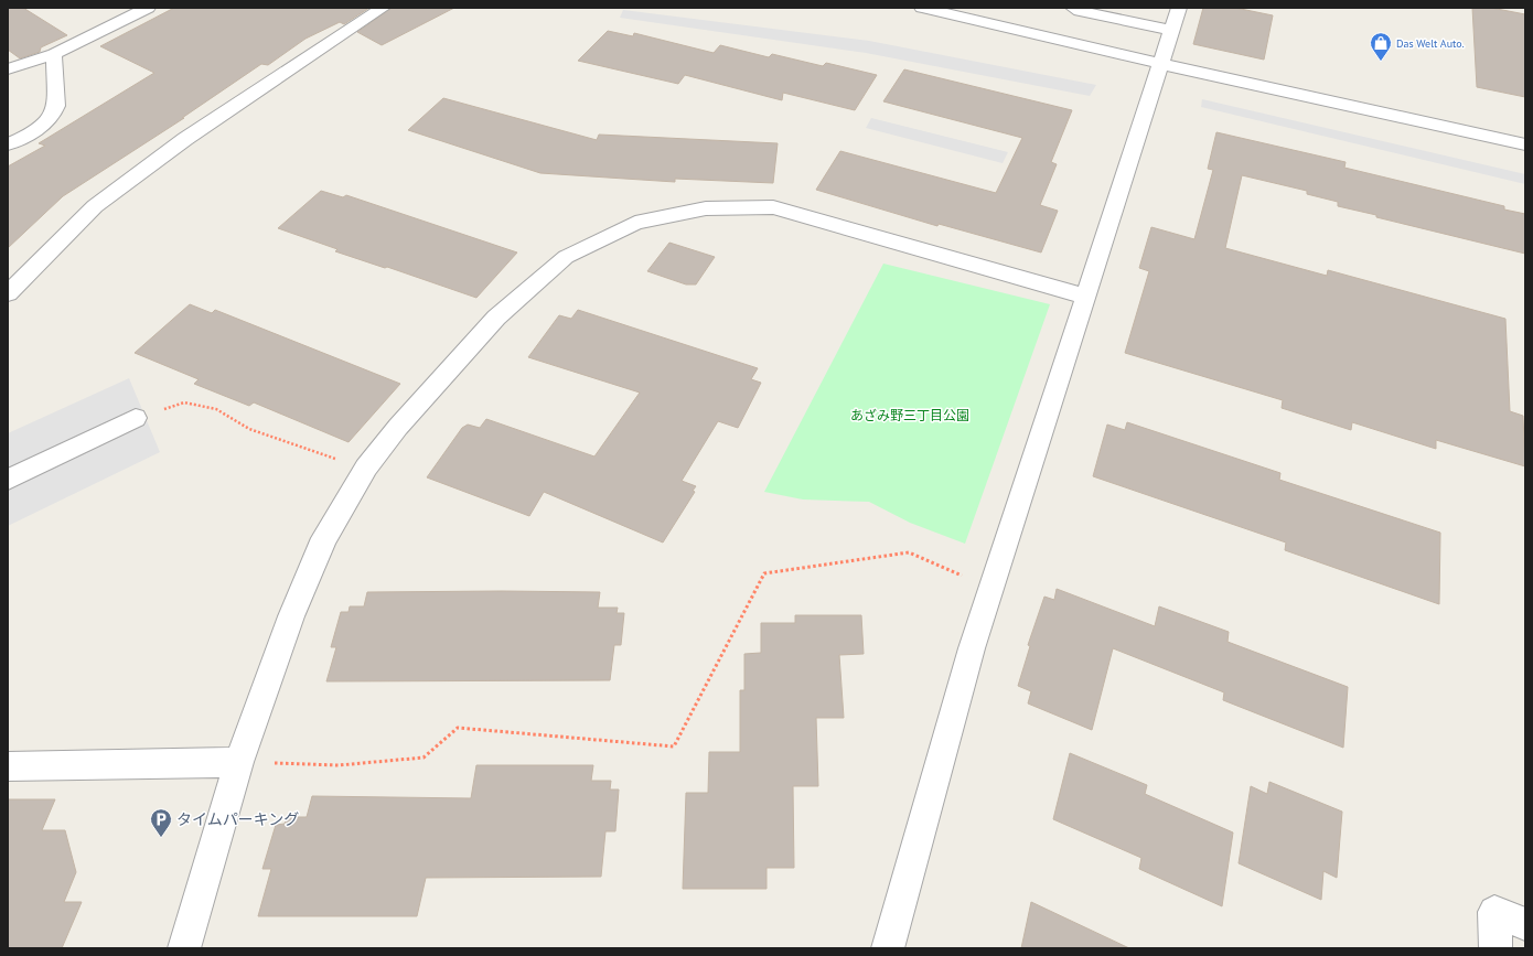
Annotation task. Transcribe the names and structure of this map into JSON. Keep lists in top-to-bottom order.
{
  "parks": ["あざみ野三丁目公園"],
  "places": {
    "shop": ["Das Welt Auto."],
    "parking": ["タイムパーキング"]
  }
}
